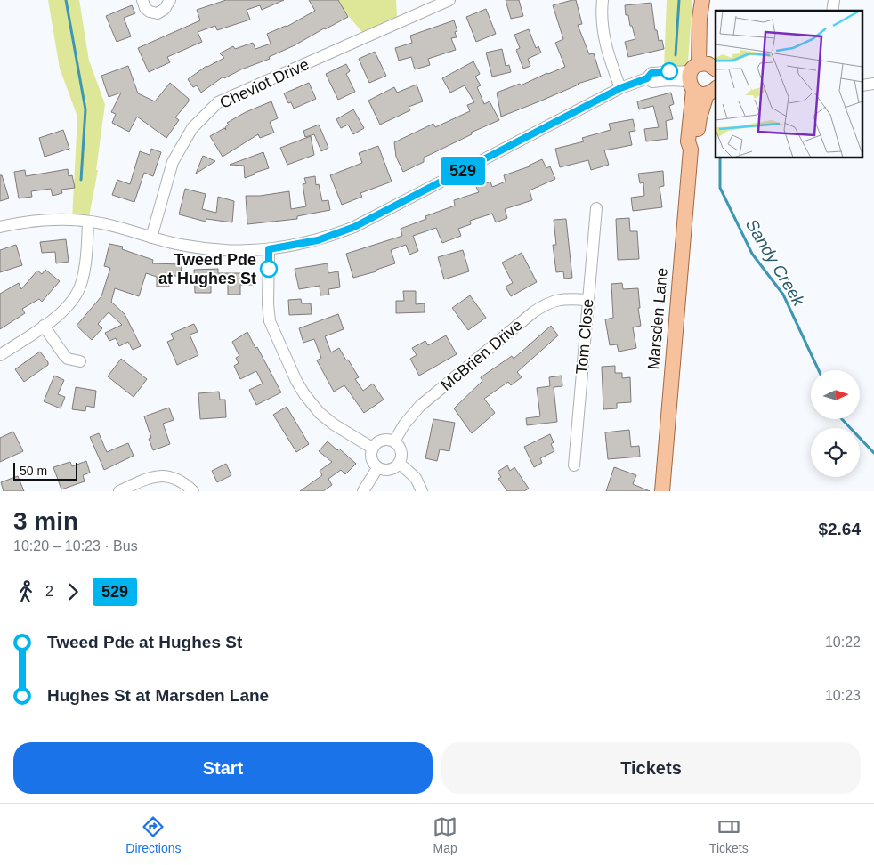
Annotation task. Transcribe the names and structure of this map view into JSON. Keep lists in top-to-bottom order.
{
  "streets": {
    "main road": ["Marsden Lane"],
    "street": ["Cheviot Drive", "Tom Close", "McBrien Drive"]
  },
  "crossings": [
    ["Tom Close", "McBrien Drive"]
  ],
  "water": ["Sandy Creek"],
  "places": ["Tweed Pde at Hughes St"],
  "lines": ["bus line 529"],
  "scale_bar": "50 m",
  "north": "right",
  "page": {
    "on_map": "529",
    "scale": "50 m",
    "heading": ["3 min", "10:20 – 10:23 · Bus", "$2.64"],
    "legs": ["2", "529"],
    "list": [
      {
        "name": "Tweed Pde at Hughes St",
        "value": "10:22"
      },
      {
        "name": "Hughes St at Marsden Lane",
        "value": "10:23"
      }
    ],
    "buttons": ["Start", "Tickets"],
    "tabs": ["Directions", "Map", "Tickets"]
  }
}
